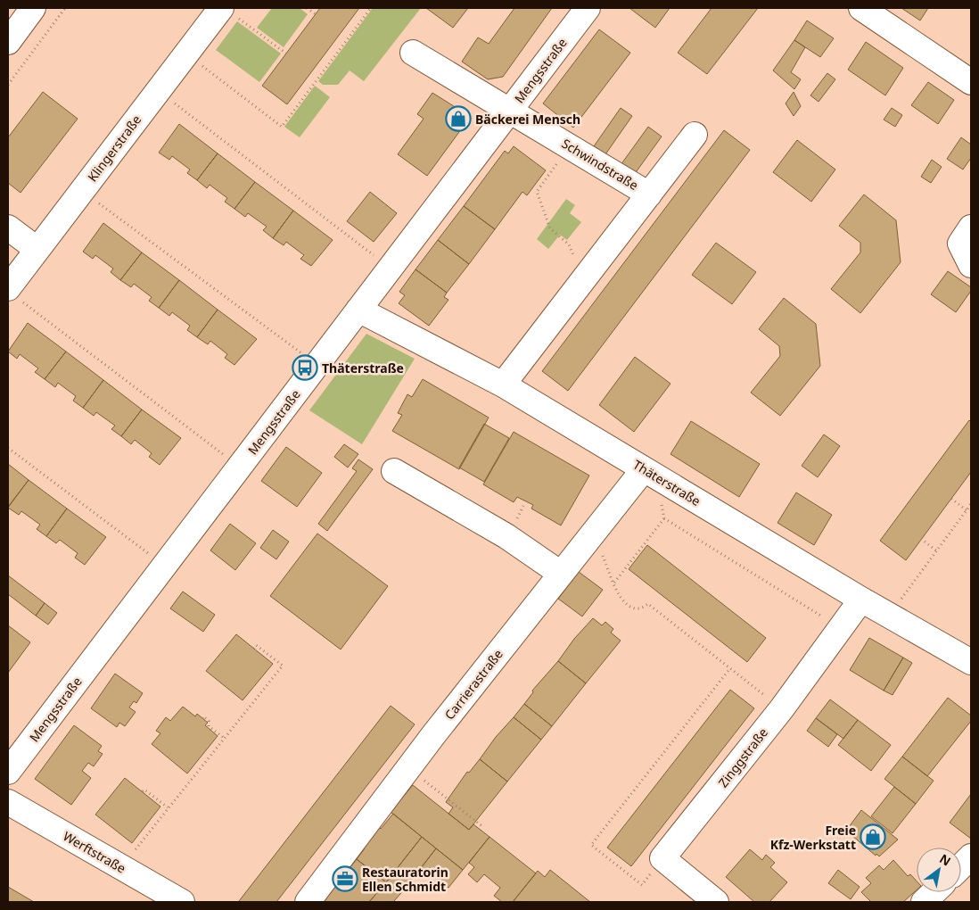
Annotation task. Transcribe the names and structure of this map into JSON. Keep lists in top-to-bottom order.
{
  "streets": {
    "street": [
      "Mengsstraße",
      "Klingerstraße",
      "Schwindstraße",
      "Thäterstraße",
      "Carrierastraße",
      "Zinggstraße",
      "Werftstraße"
    ]
  },
  "crossings": [
    ["Mengsstraße", "Schwindstraße"],
    ["Mengsstraße", "Thäterstraße"],
    ["Schwindstraße", "Thäterstraße"],
    ["Thäterstraße", "Carrierastraße"],
    ["Thäterstraße", "Zinggstraße"]
  ],
  "places": {
    "shop": ["Bäckerei Mensch", "Freie Kfz-Werkstatt"],
    "bus stop": ["Thäterstraße"],
    "office": ["Restauratorin Ellen Schmidt"]
  },
  "north": "top right"
}
